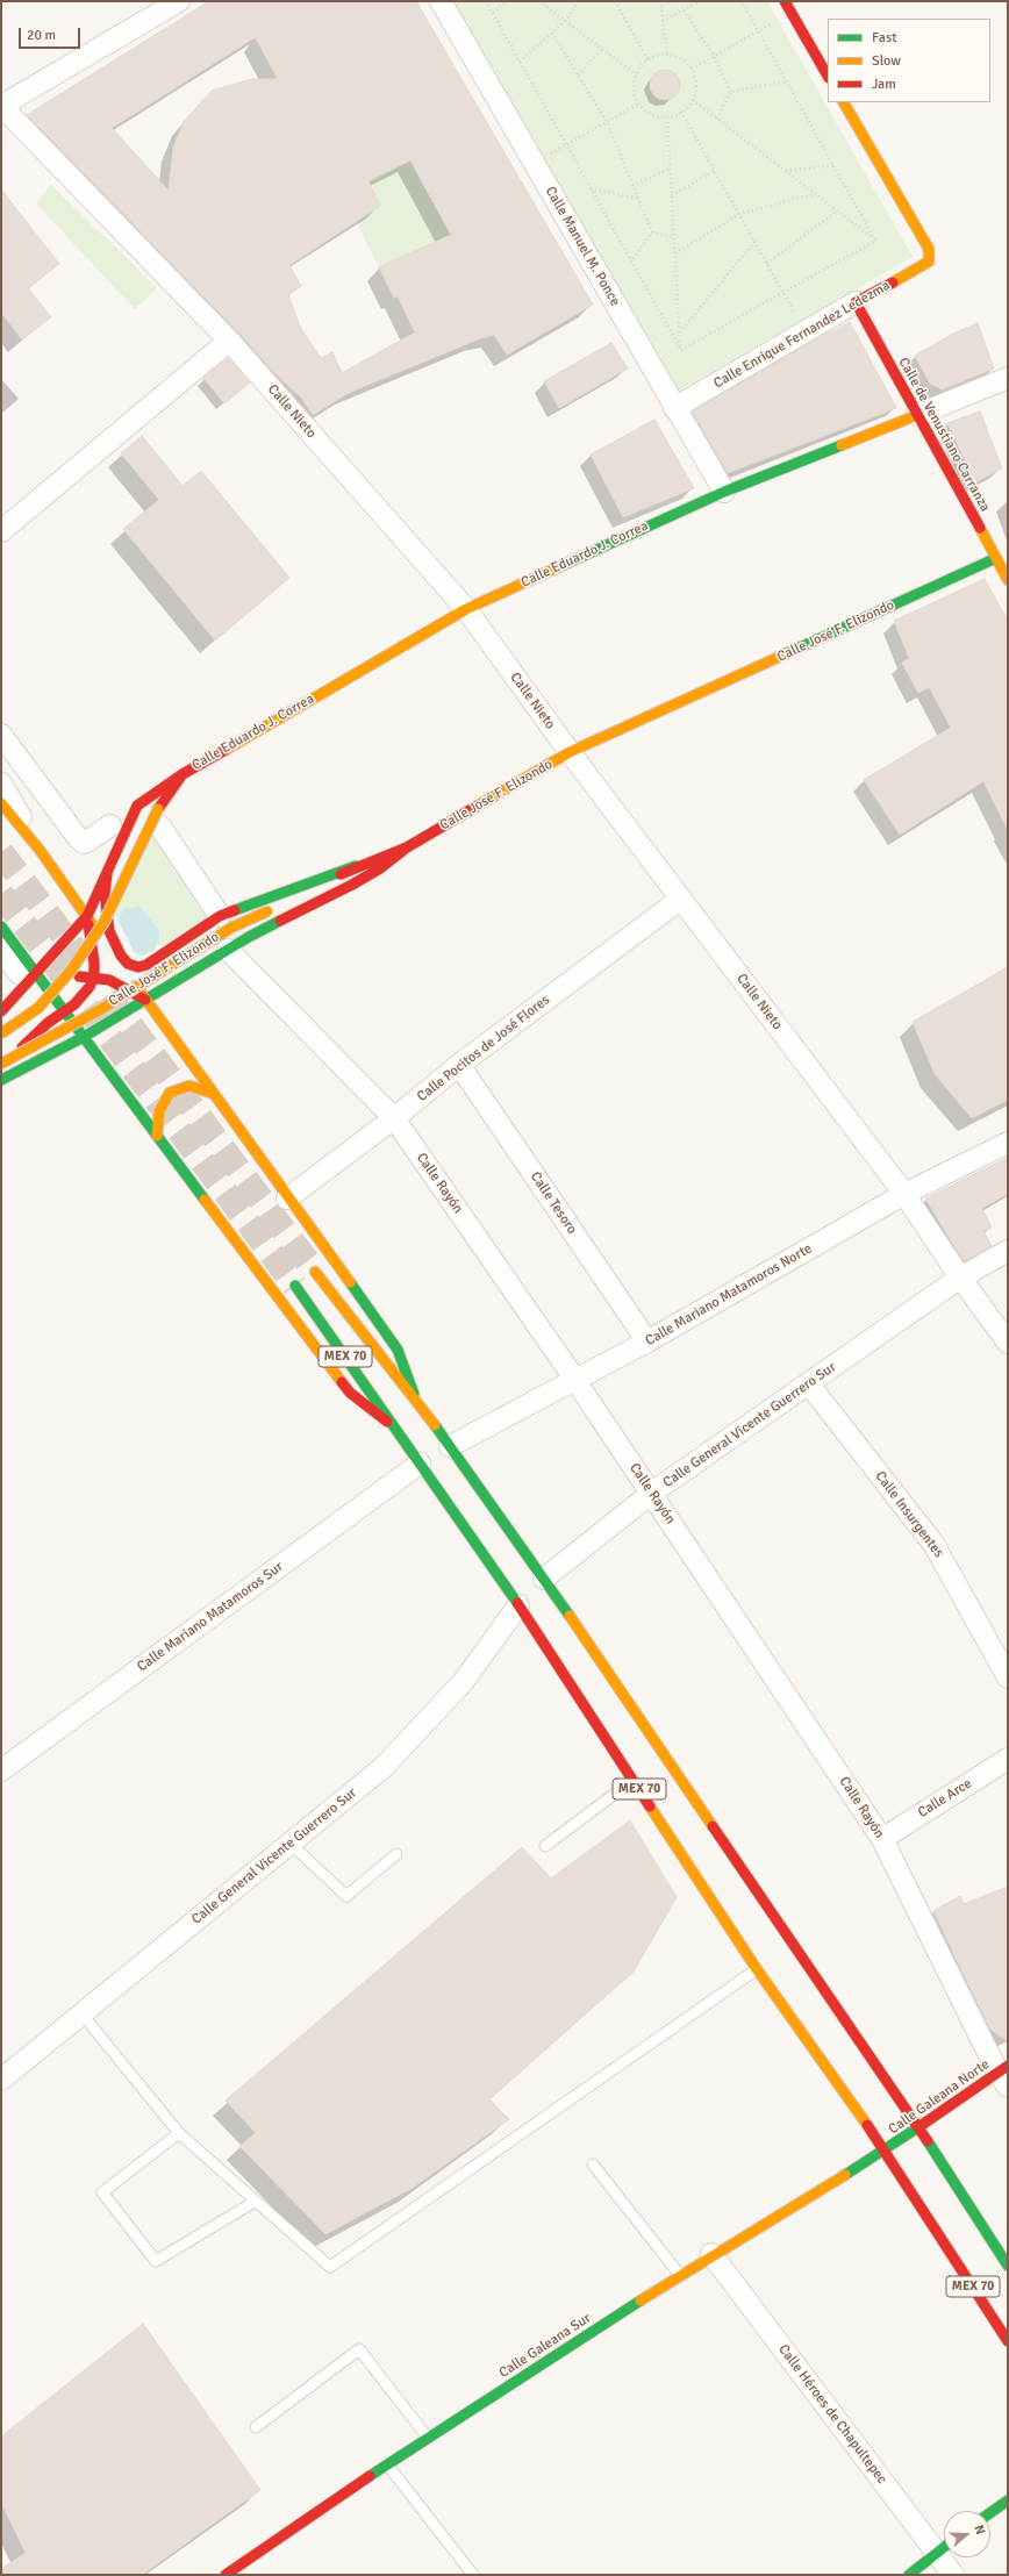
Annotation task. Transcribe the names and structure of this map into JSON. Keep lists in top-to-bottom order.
{
  "streets": {
    "street": [
      "Calle Manuel M. Ponce",
      "Calle Enrique Fernandez Ledezma",
      "Calle Nieto",
      "Calle de Venustiano Carranza",
      "Calle Eduardo J. Correa",
      "Calle José F. Elizondo",
      "Calle Pocitos de José Flores",
      "Calle Rayón",
      "Calle Tesoro",
      "Calle Mariano Matamoros Norte",
      "MEX 70",
      "Calle General Vicente Guerrero Sur",
      "Calle Insurgentes",
      "Calle Mariano Matamoros Sur",
      "Calle Arce",
      "Calle Galeana Norte",
      "Calle Galeana Sur",
      "Calle Héroes de Chapultepec"
    ]
  },
  "crossings": [
    ["Calle Manuel M. Ponce", "Calle Enrique Fernandez Ledezma"],
    ["Calle Manuel M. Ponce", "Calle Eduardo J. Correa"],
    ["Calle Enrique Fernandez Ledezma", "Calle de Venustiano Carranza"],
    ["Calle Nieto", "Calle Eduardo J. Correa"],
    ["Calle Nieto", "Calle José F. Elizondo"],
    ["Calle Nieto", "Calle Pocitos de José Flores"],
    ["Calle Nieto", "Calle Mariano Matamoros Norte"],
    ["Calle Nieto", "Calle General Vicente Guerrero Sur"],
    ["Calle de Venustiano Carranza", "Calle Eduardo J. Correa"],
    ["Calle de Venustiano Carranza", "Calle José F. Elizondo"],
    ["Calle Eduardo J. Correa", "MEX 70"],
    ["Calle Pocitos de José Flores", "Calle Rayón"],
    ["Calle Pocitos de José Flores", "Calle Tesoro"],
    ["Calle Pocitos de José Flores", "MEX 70"],
    ["Calle Rayón", "Calle Mariano Matamoros Norte"],
    ["Calle Rayón", "Calle General Vicente Guerrero Sur"],
    ["Calle Rayón", "Calle Arce"],
    ["Calle Rayón", "Calle Galeana Norte"],
    ["Calle Tesoro", "Calle Mariano Matamoros Norte"],
    ["Calle Mariano Matamoros Norte", "MEX 70"],
    ["MEX 70", "Calle General Vicente Guerrero Sur"],
    ["MEX 70", "Calle Mariano Matamoros Sur"],
    ["MEX 70", "Calle Galeana Norte"],
    ["MEX 70", "Calle Galeana Sur"],
    ["Calle General Vicente Guerrero Sur", "Calle Insurgentes"],
    ["Calle Galeana Norte", "Calle Galeana Sur"],
    ["Calle Galeana Sur", "Calle Héroes de Chapultepec"]
  ],
  "legend": ["Fast", "Slow", "Jam"],
  "scale_bar": "20 m",
  "north": "right"
}
